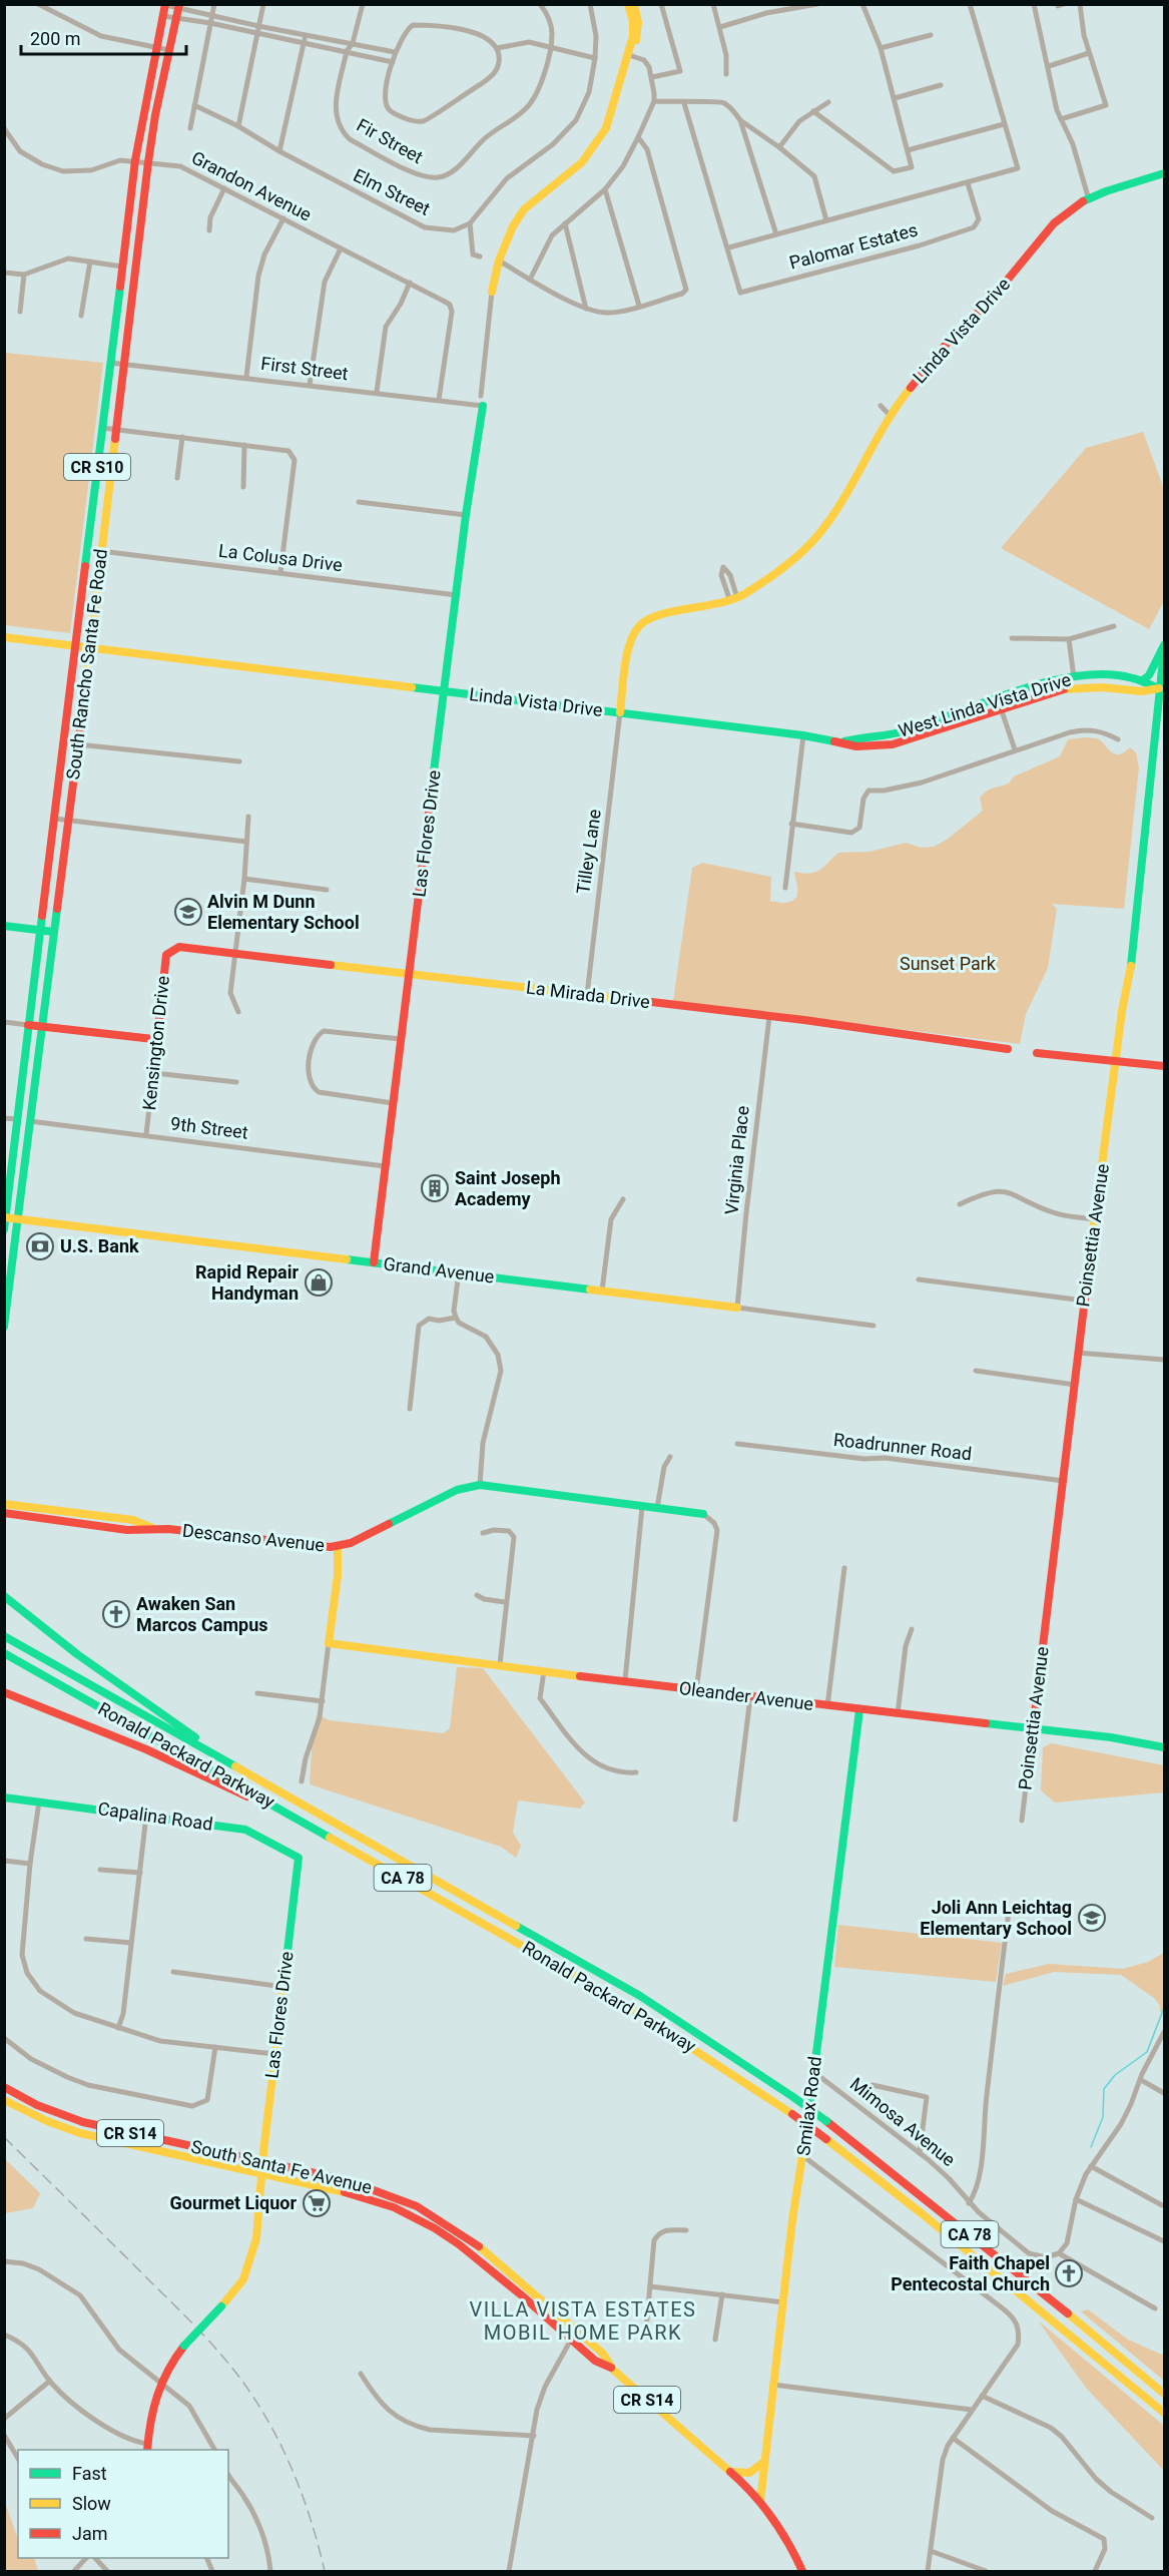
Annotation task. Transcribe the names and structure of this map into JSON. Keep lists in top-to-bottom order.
{
  "streets": {
    "main road": [
      "Linda Vista Drive",
      "CR S10",
      "South Rancho Santa Fe Road",
      "West Linda Vista Drive",
      "Las Flores Drive",
      "La Mirada Drive",
      "Kensington Drive",
      "Poinsettia Avenue",
      "Grand Avenue",
      "Descanso Avenue",
      "Oleander Avenue",
      "Ronald Packard Parkway",
      "Capalina Road",
      "CA 78",
      "Smilax Road",
      "CR S14",
      "South Santa Fe Avenue"
    ],
    "street": [
      "Fir Street",
      "Grandon Avenue",
      "Elm Street",
      "Palomar Estates",
      "First Street",
      "La Colusa Drive",
      "Tilley Lane",
      "9th Street",
      "Virginia Place",
      "Roadrunner Road",
      "Mimosa Avenue"
    ]
  },
  "crossings": [
    ["Grandon Avenue", "First Street"],
    ["Grandon Avenue", "South Rancho Santa Fe Road"],
    ["Linda Vista Drive", "South Rancho Santa Fe Road"],
    ["Linda Vista Drive", "West Linda Vista Drive"],
    ["Linda Vista Drive", "Las Flores Drive"],
    ["Linda Vista Drive", "Tilley Lane"],
    ["First Street", "South Rancho Santa Fe Road"],
    ["First Street", "Las Flores Drive"],
    ["La Colusa Drive", "South Rancho Santa Fe Road"],
    ["La Colusa Drive", "Las Flores Drive"],
    ["South Rancho Santa Fe Road", "9th Street"],
    ["South Rancho Santa Fe Road", "Grand Avenue"],
    ["West Linda Vista Drive", "Tilley Lane"],
    ["West Linda Vista Drive", "Poinsettia Avenue"],
    ["Las Flores Drive", "La Mirada Drive"],
    ["Las Flores Drive", "9th Street"],
    ["Las Flores Drive", "Grand Avenue"],
    ["Las Flores Drive", "Capalina Road"],
    ["Las Flores Drive", "South Santa Fe Avenue"],
    ["Tilley Lane", "La Mirada Drive"],
    ["La Mirada Drive", "Kensington Drive"],
    ["La Mirada Drive", "Virginia Place"],
    ["Kensington Drive", "9th Street"],
    ["Virginia Place", "Grand Avenue"],
    ["Poinsettia Avenue", "Roadrunner Road"],
    ["Poinsettia Avenue", "Oleander Avenue"],
    ["Oleander Avenue", "Smilax Road"],
    ["Smilax Road", "Mimosa Avenue"],
    ["Smilax Road", "South Santa Fe Avenue"]
  ],
  "districts": ["VILLA VISTA ESTATES MOBIL HOME PARK"],
  "parks": ["Sunset Park"],
  "places": {
    "school or university": ["Alvin M Dunn Elementary School", "Joli Ann Leichtag Elementary School"],
    "building": ["Saint Joseph Academy"],
    "bank": ["U.S. Bank"],
    "shop": ["Rapid Repair Handyman"],
    "church": ["Awaken San Marcos Campus", "Faith Chapel Pentecostal Church"],
    "supermarket": ["Gourmet Liquor"]
  },
  "legend": ["Fast", "Slow", "Jam"],
  "scale_bar": "200 m"
}
